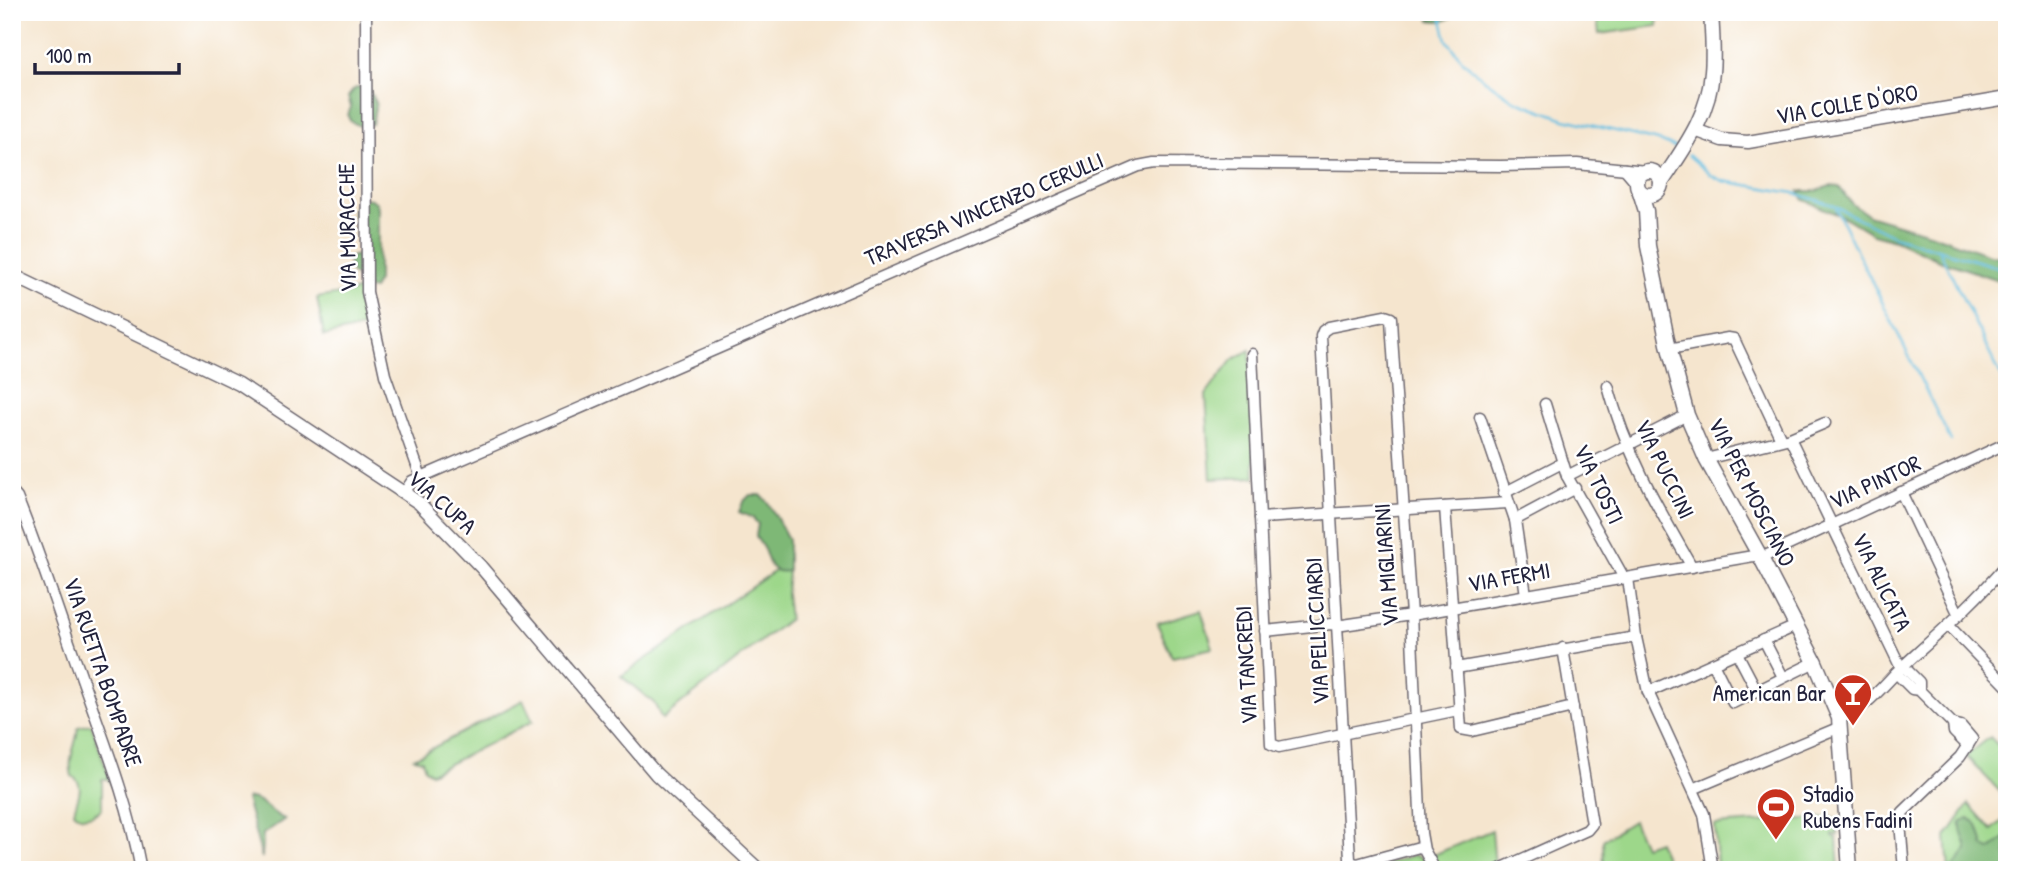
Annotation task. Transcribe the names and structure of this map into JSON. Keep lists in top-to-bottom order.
{
  "streets": {
    "main road": ["VIA PER MOSCIANO"],
    "street": [
      "VIA COLLE D'ORO",
      "TRAVERSA VINCENZO CERULLI",
      "VIA MURACCHE",
      "VIA PUCCINI",
      "VIA PINTOR",
      "VIA TOSTI",
      "VIA CUPA",
      "VIA MIGLIARINI",
      "VIA FERMI",
      "VIA ALICATA",
      "VIA PELLICCIARDI",
      "VIA TANCREDI",
      "VIA RUETTA BOMPADRE"
    ]
  },
  "crossings": [
    ["VIA COLLE D'ORO", "VIA PER MOSCIANO"],
    ["TRAVERSA VINCENZO CERULLI", "VIA MURACCHE"],
    ["TRAVERSA VINCENZO CERULLI", "VIA CUPA"],
    ["VIA PUCCINI", "VIA FERMI"],
    ["VIA PINTOR", "VIA PER MOSCIANO"],
    ["VIA PINTOR", "VIA FERMI"],
    ["VIA PINTOR", "VIA ALICATA"],
    ["VIA TOSTI", "VIA FERMI"],
    ["VIA PER MOSCIANO", "VIA FERMI"],
    ["VIA PER MOSCIANO", "VIA ALICATA"],
    ["VIA MIGLIARINI", "VIA FERMI"],
    ["VIA MIGLIARINI", "VIA PELLICCIARDI"],
    ["VIA MIGLIARINI", "VIA TANCREDI"],
    ["VIA FERMI", "VIA PELLICCIARDI"],
    ["VIA FERMI", "VIA TANCREDI"],
    ["VIA PELLICCIARDI", "VIA TANCREDI"]
  ],
  "places": {
    "bar": ["American Bar"],
    "sports": ["Stadio Rubens Fadini"]
  },
  "scale_bar": "100 m"
}
